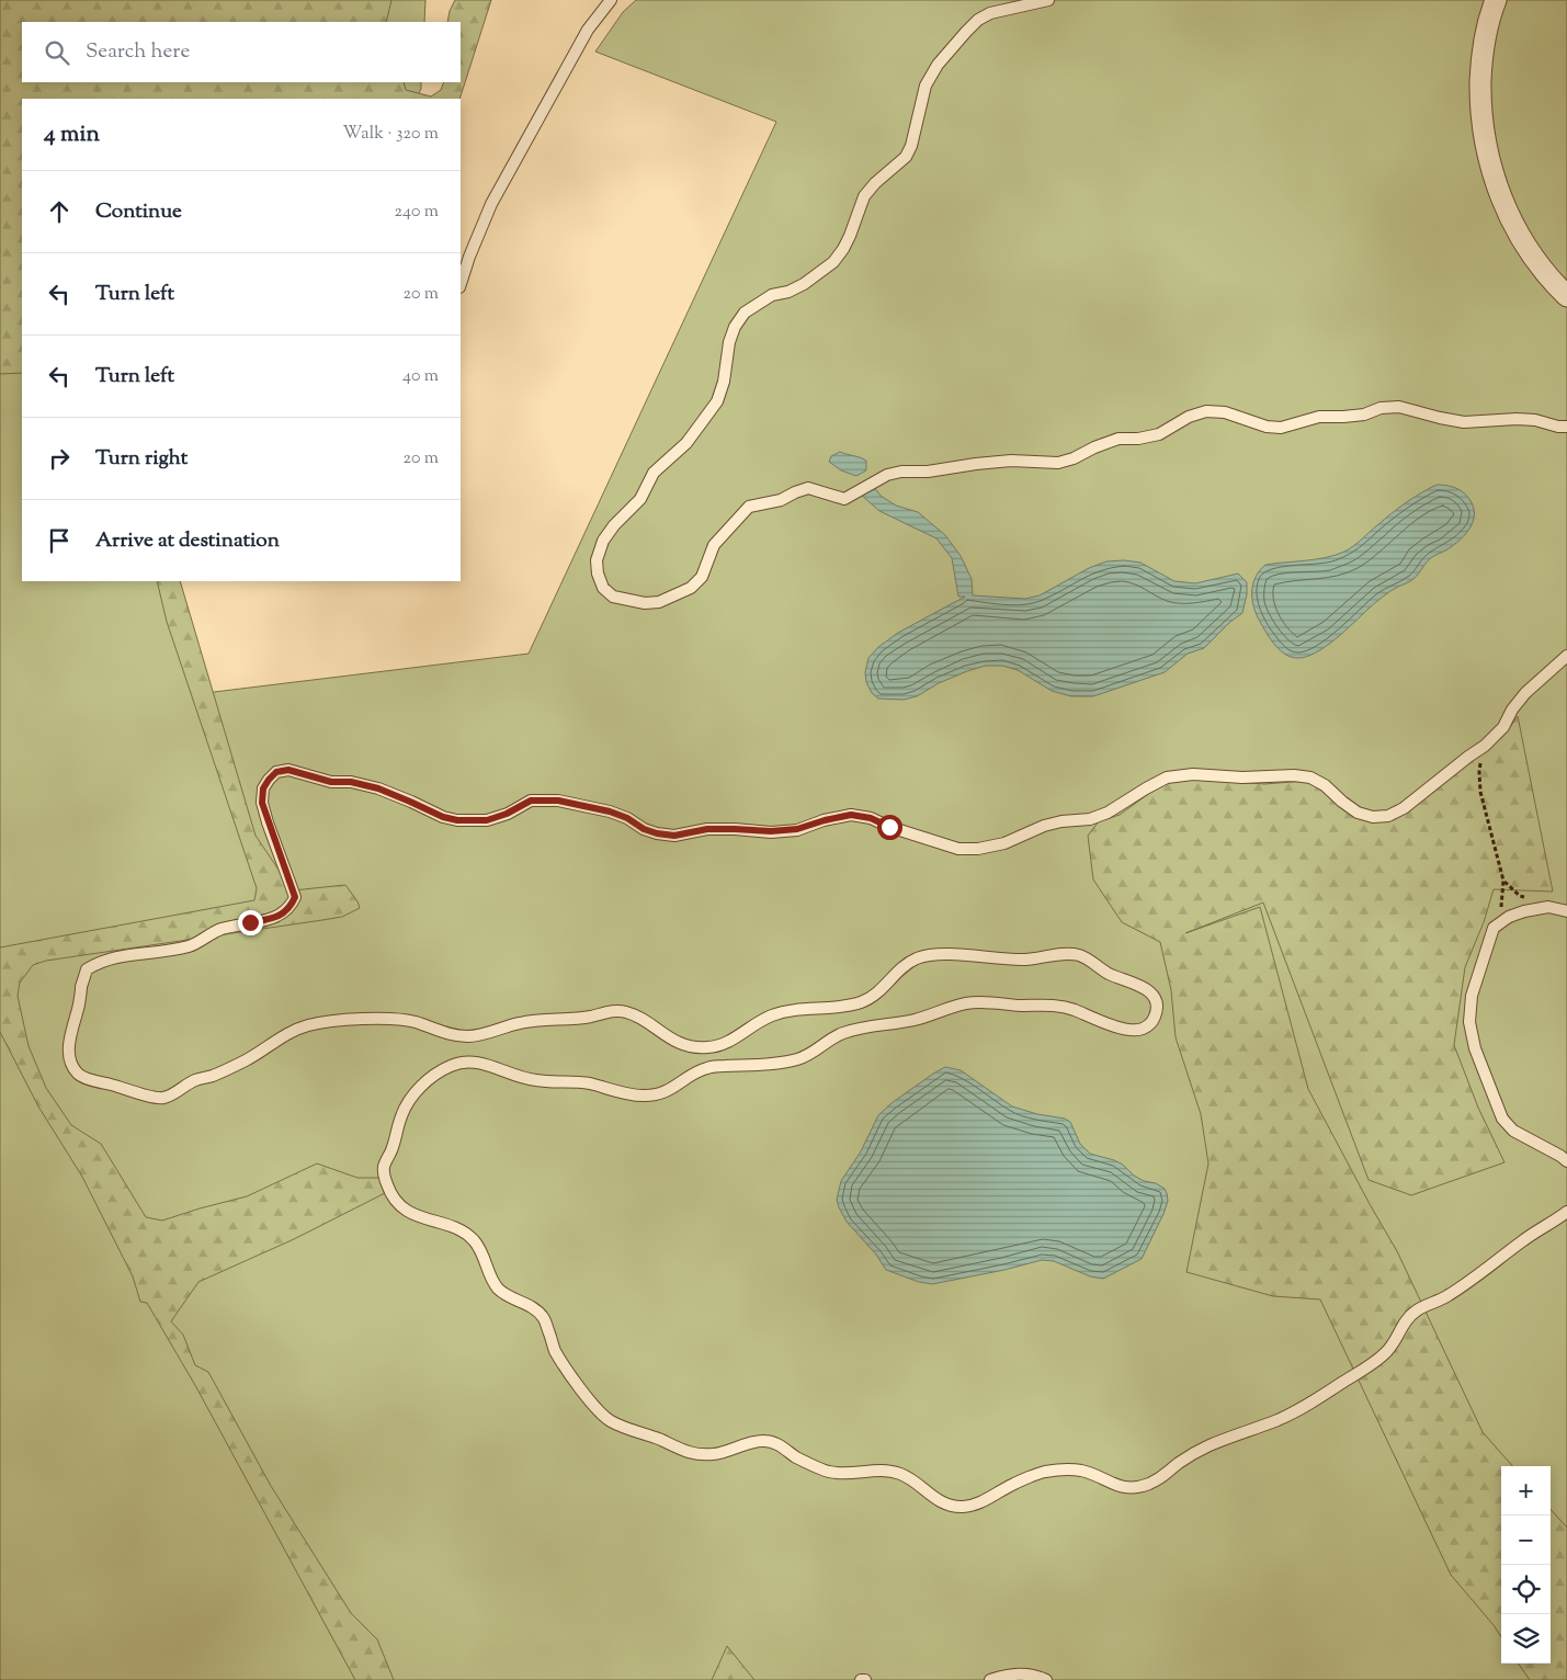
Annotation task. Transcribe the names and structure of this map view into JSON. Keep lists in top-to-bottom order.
{
  "page": {
    "search": "Search here",
    "heading": ["4 min", "Walk · 320 m"],
    "list": [
      ["Continue", "240 m"],
      ["Turn left", "20 m"],
      ["Turn left", "40 m"],
      ["Turn right", "20 m"],
      "Arrive at destination"
    ],
    "map_buttons": ["+", "−"]
  }
}
